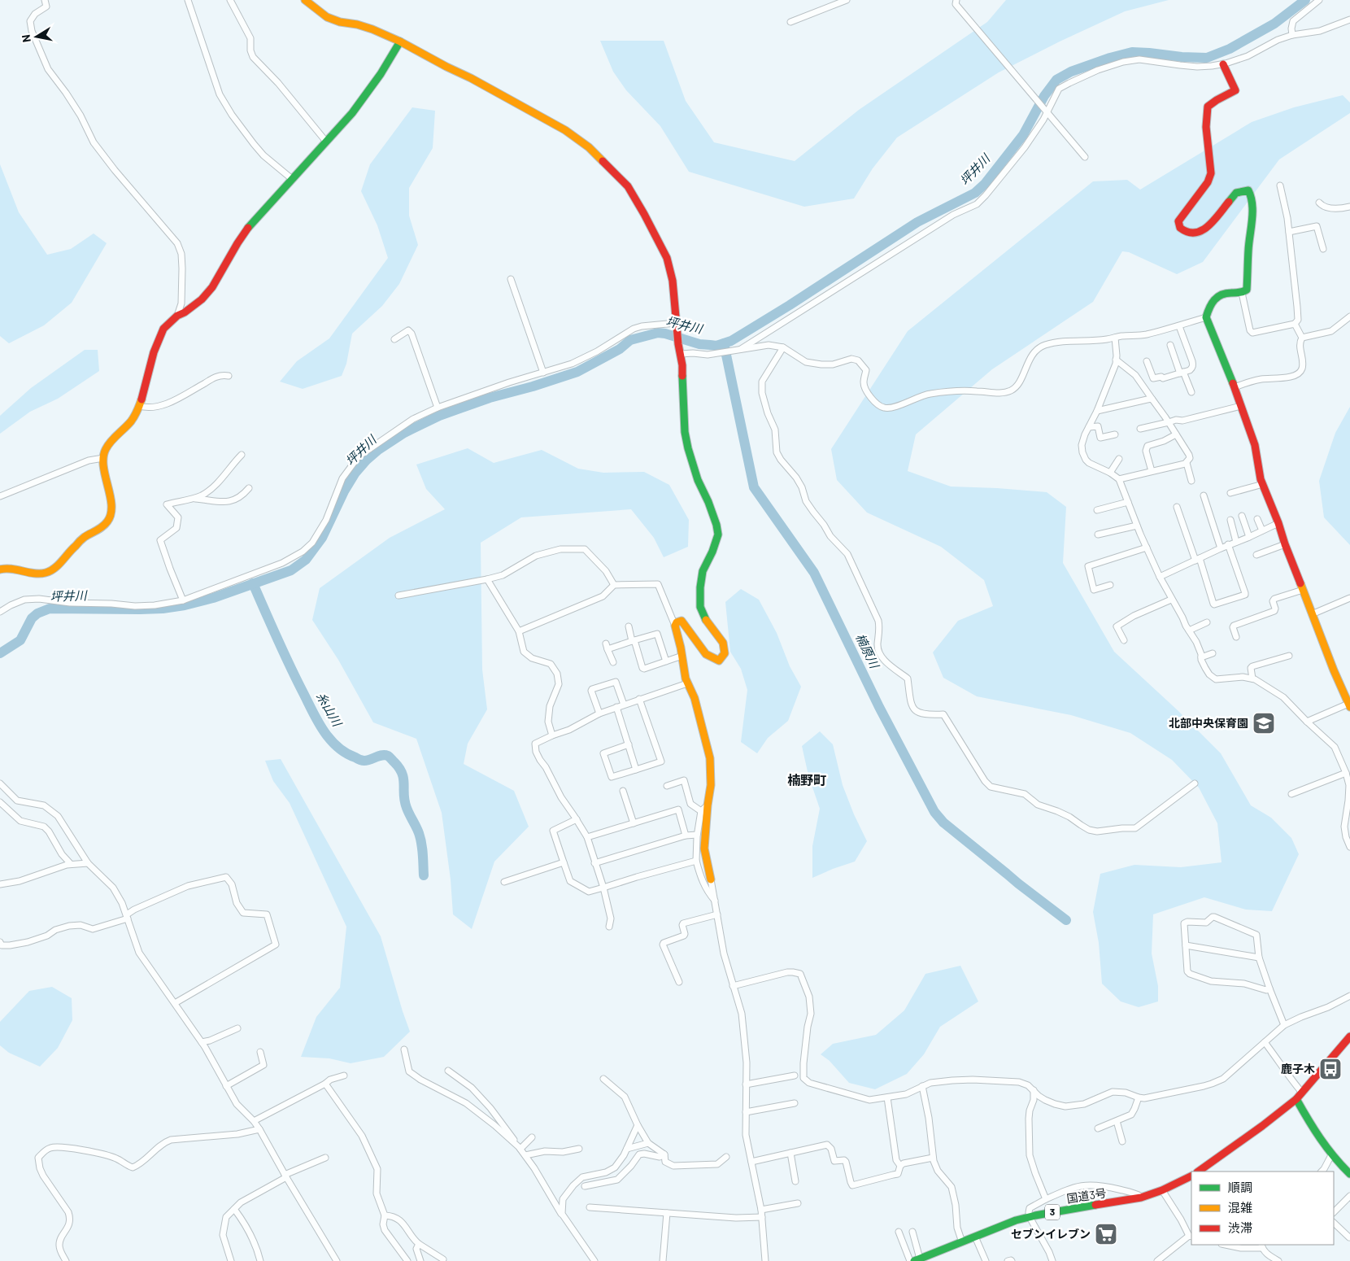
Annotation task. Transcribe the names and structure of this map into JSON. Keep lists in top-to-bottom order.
{
  "streets": {
    "main road": ["国道3号", "3"]
  },
  "districts": ["楠野町"],
  "water": ["坪井川", "楠原川", "糸山川"],
  "places": {
    "school or university": ["北部中央保育園"],
    "bus stop": ["鹿子木"],
    "supermarket": ["セブンイレブン"]
  },
  "legend": ["順調", "混雑", "渋滞"],
  "north": "left"
}
